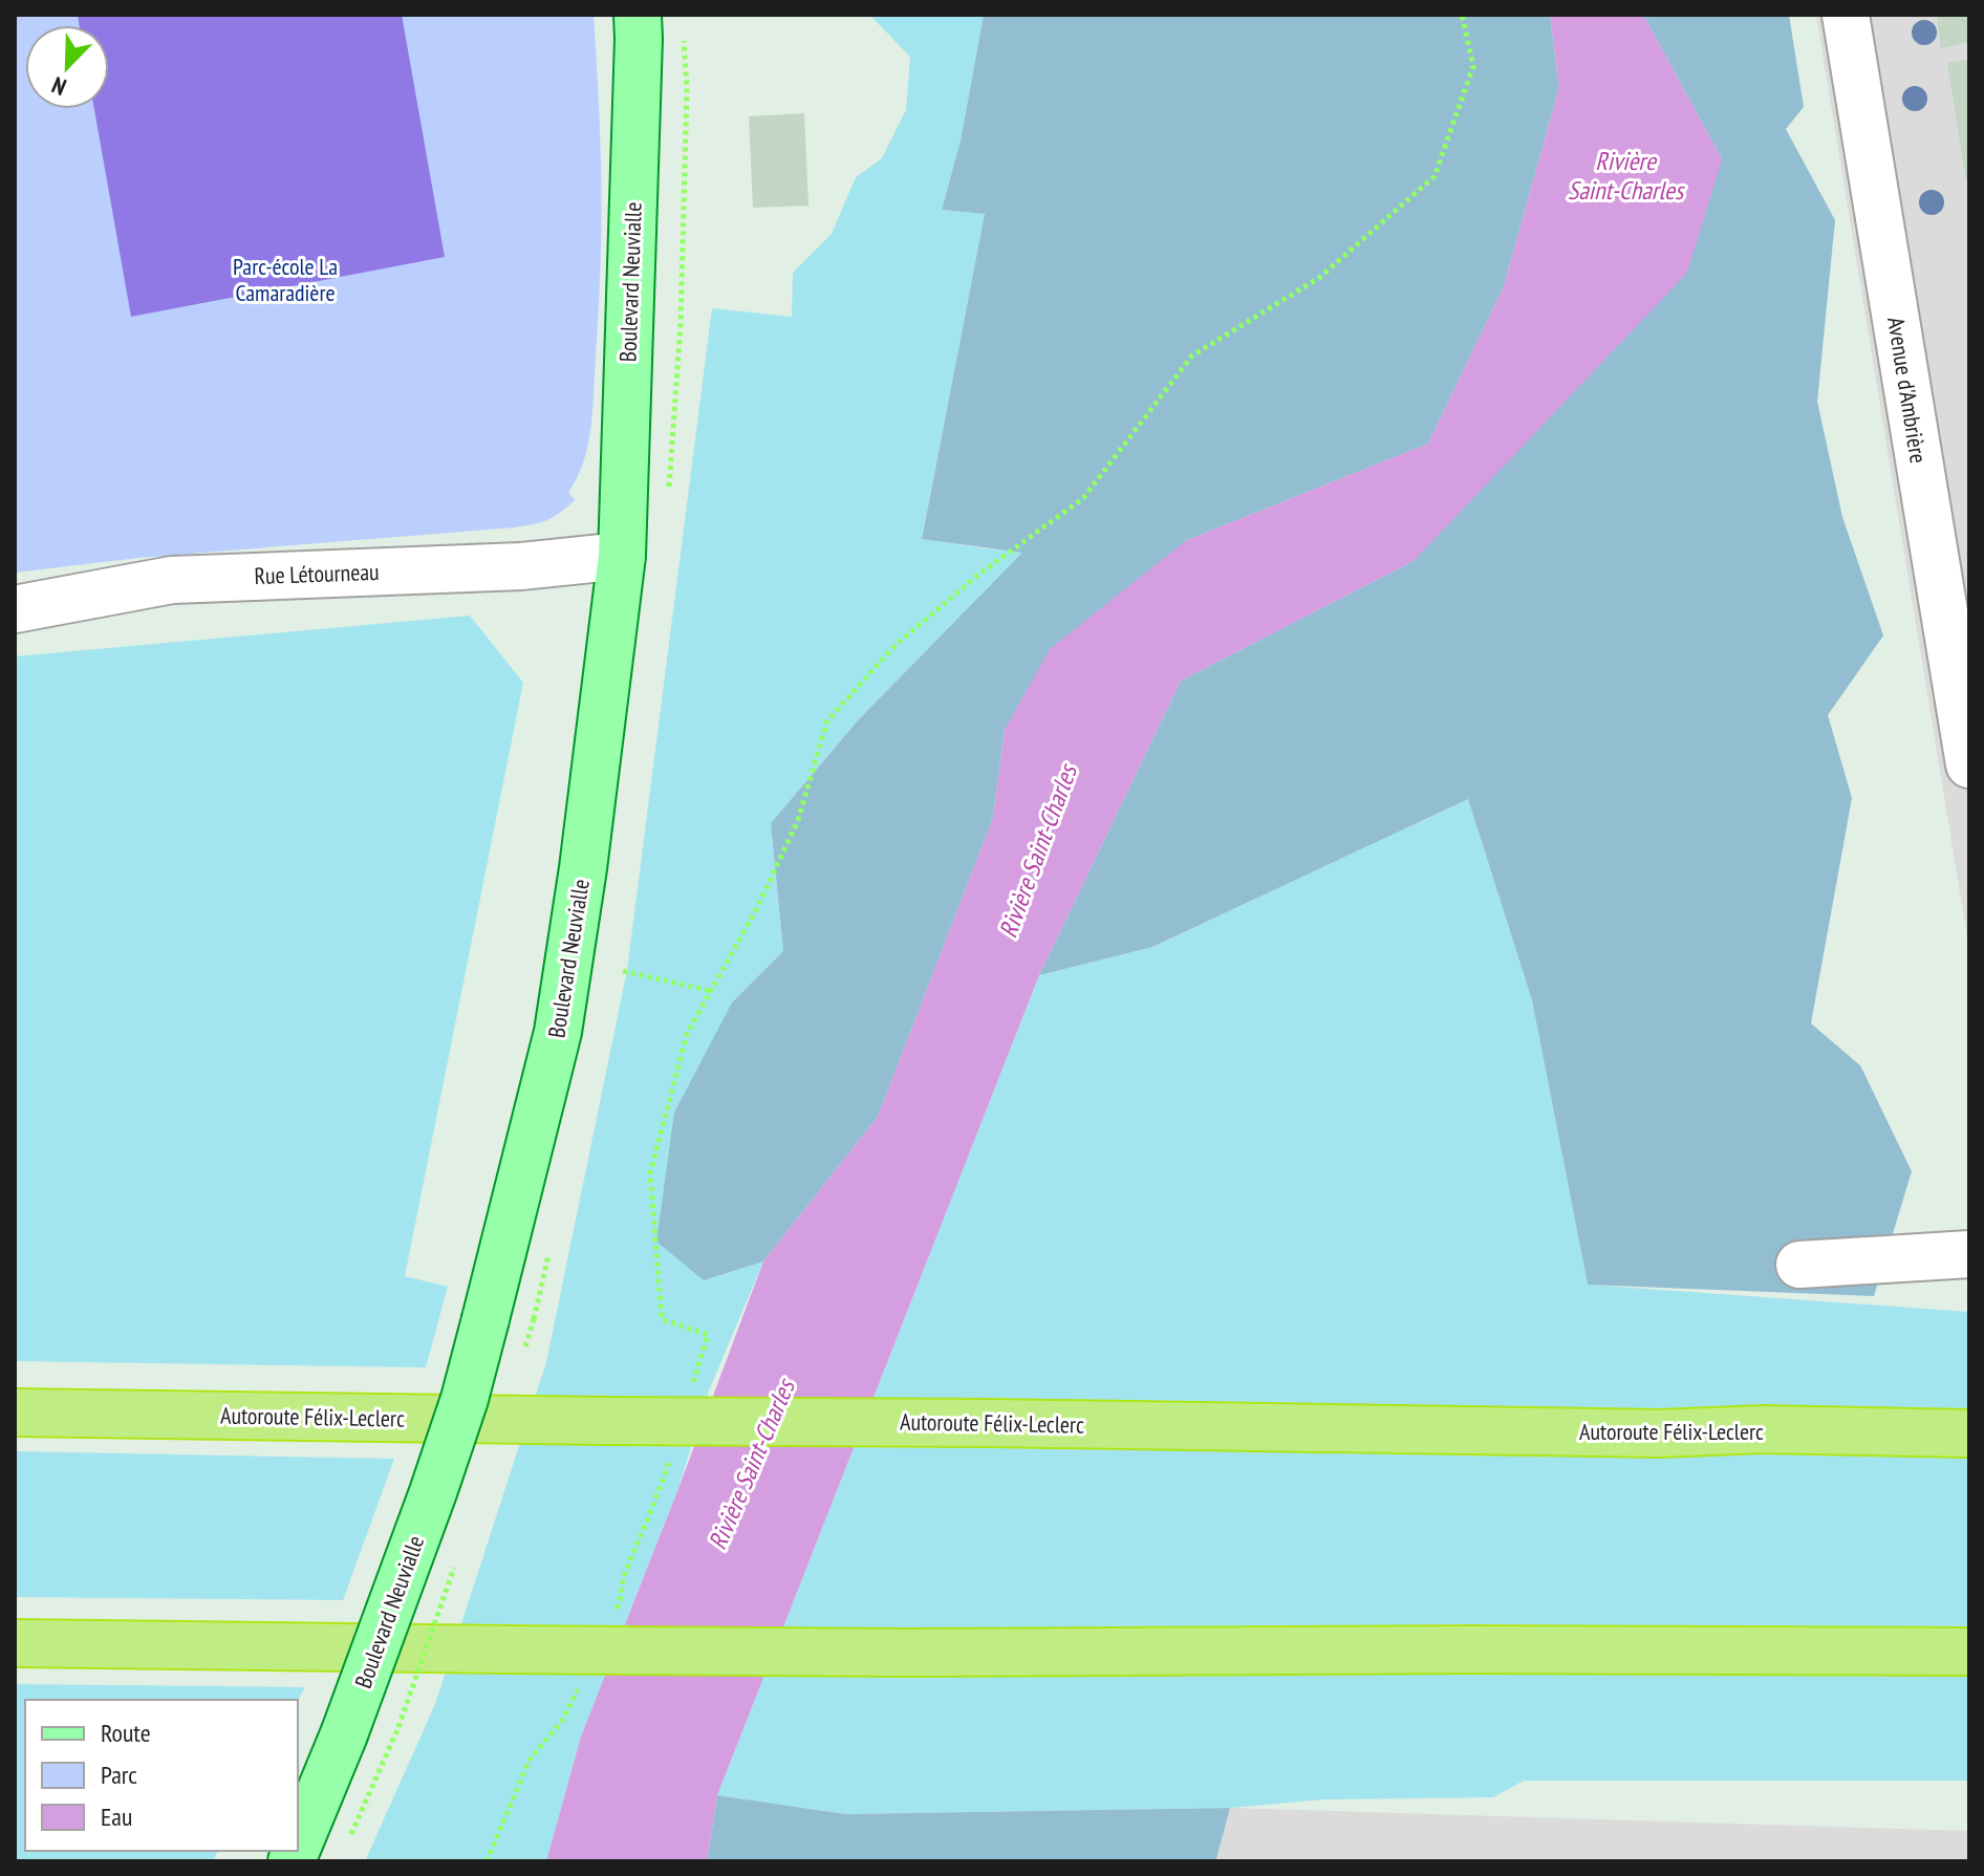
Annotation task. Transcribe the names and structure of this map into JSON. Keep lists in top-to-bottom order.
{
  "streets": {
    "highway": ["Autoroute Félix-Leclerc"],
    "main road": ["Boulevard Neuvialle"],
    "street": ["Avenue d'Ambrière", "Rue Létourneau"]
  },
  "crossings": [
    ["Boulevard Neuvialle", "Rue Létourneau"]
  ],
  "water": ["Rivière Saint-Charles"],
  "parks": ["Parc-école La Camaradière"],
  "legend": ["Route", "Parc", "Eau"],
  "north": "bottom left"
}
